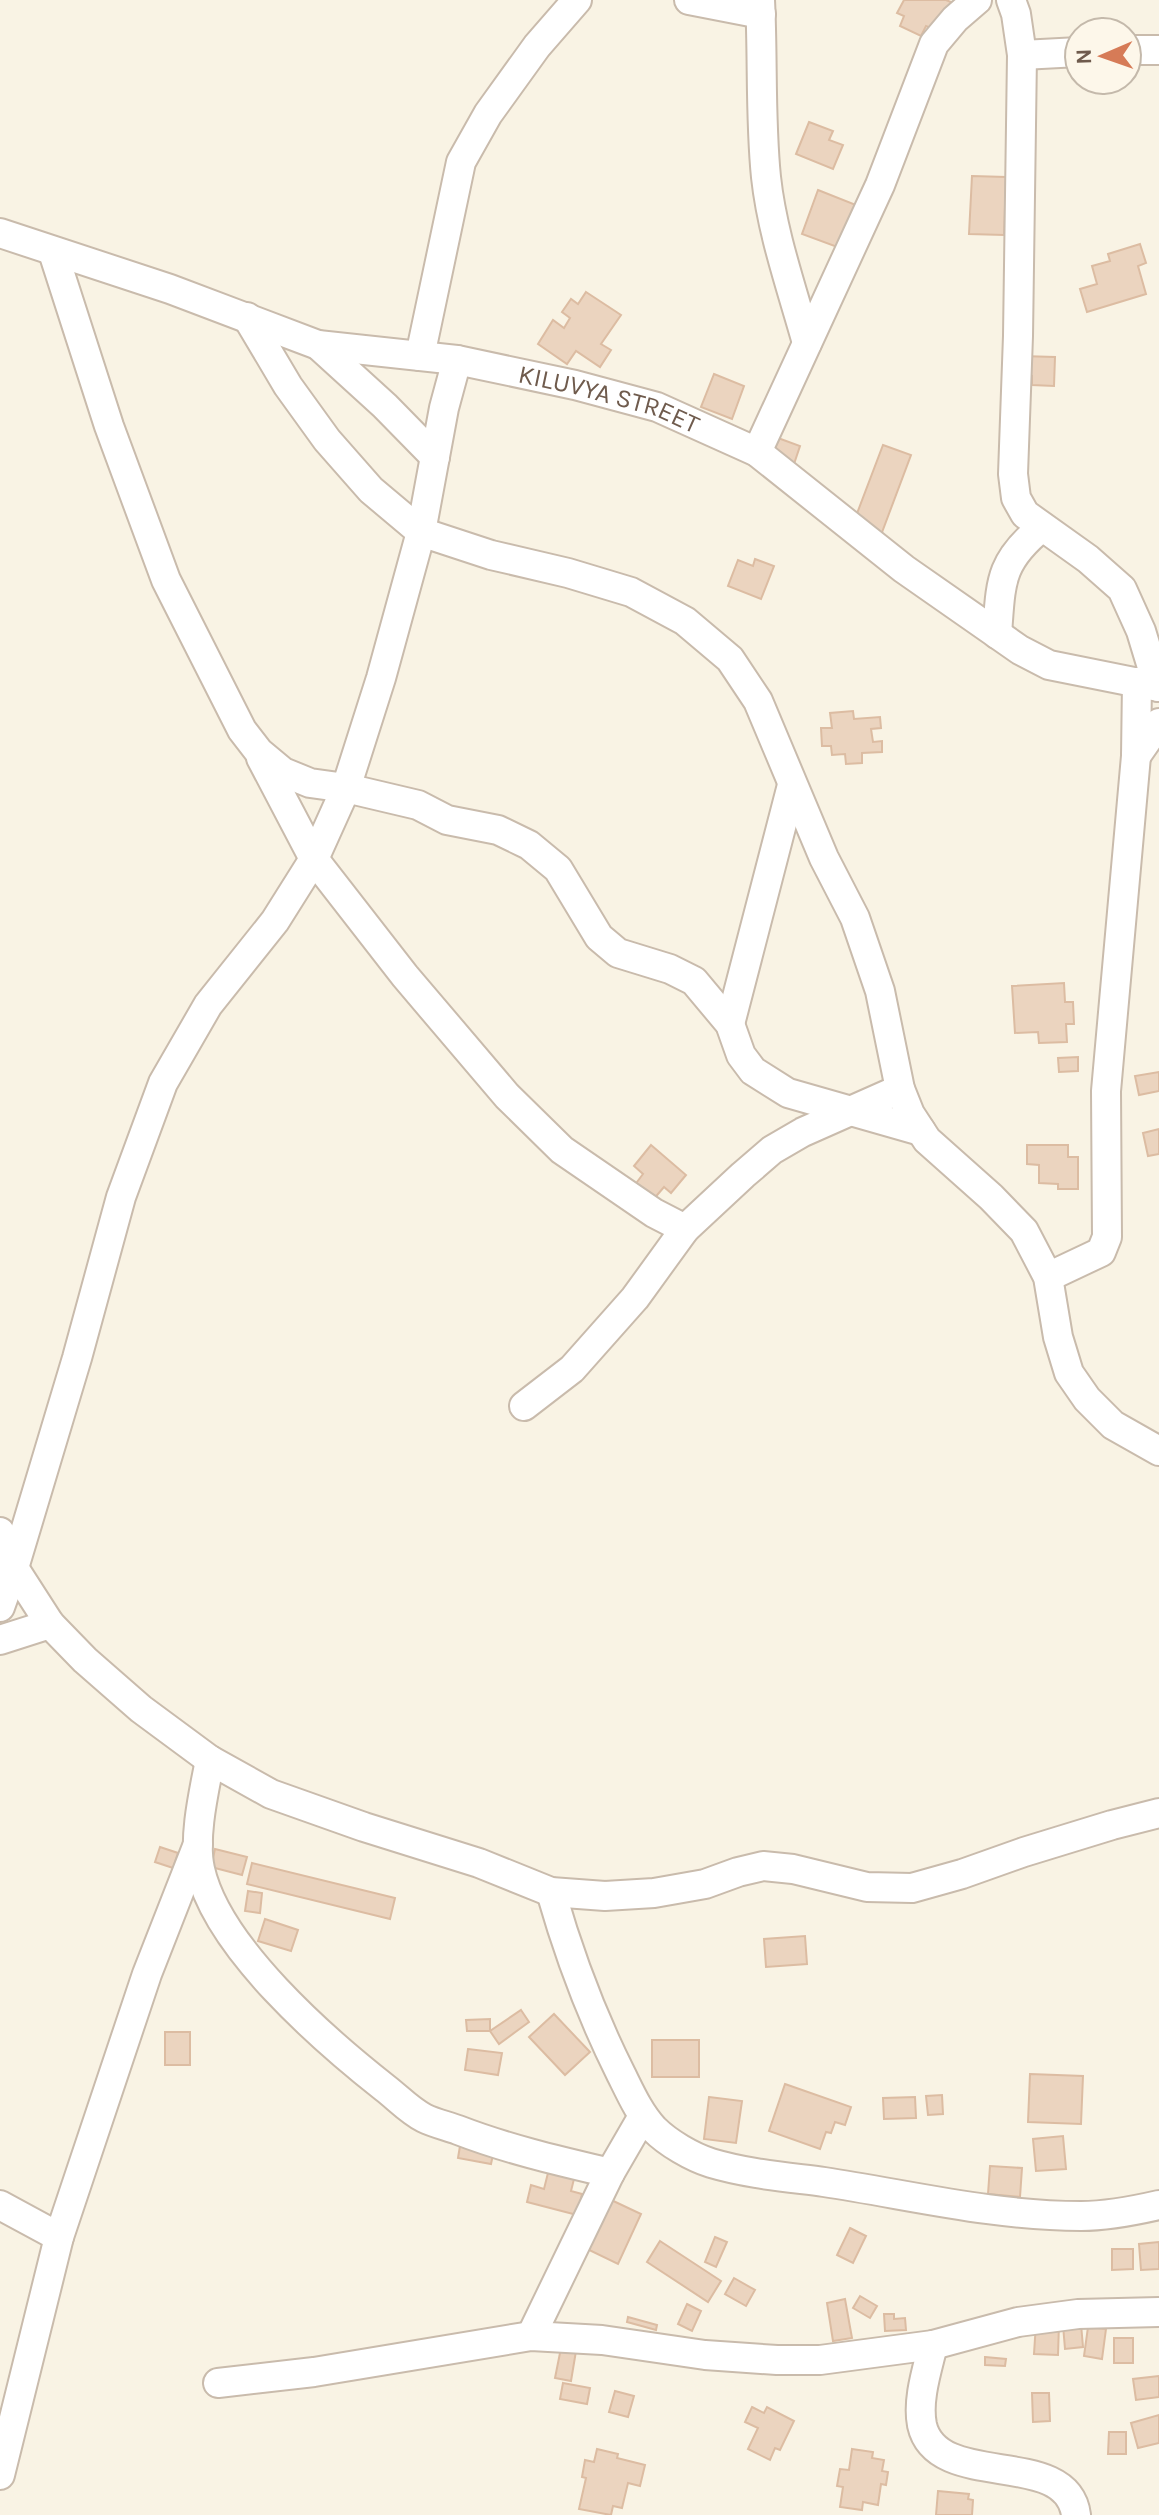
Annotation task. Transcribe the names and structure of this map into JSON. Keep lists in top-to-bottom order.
{
  "streets": {
    "street": ["KILUVYA STREET"]
  },
  "north": "left"
}
